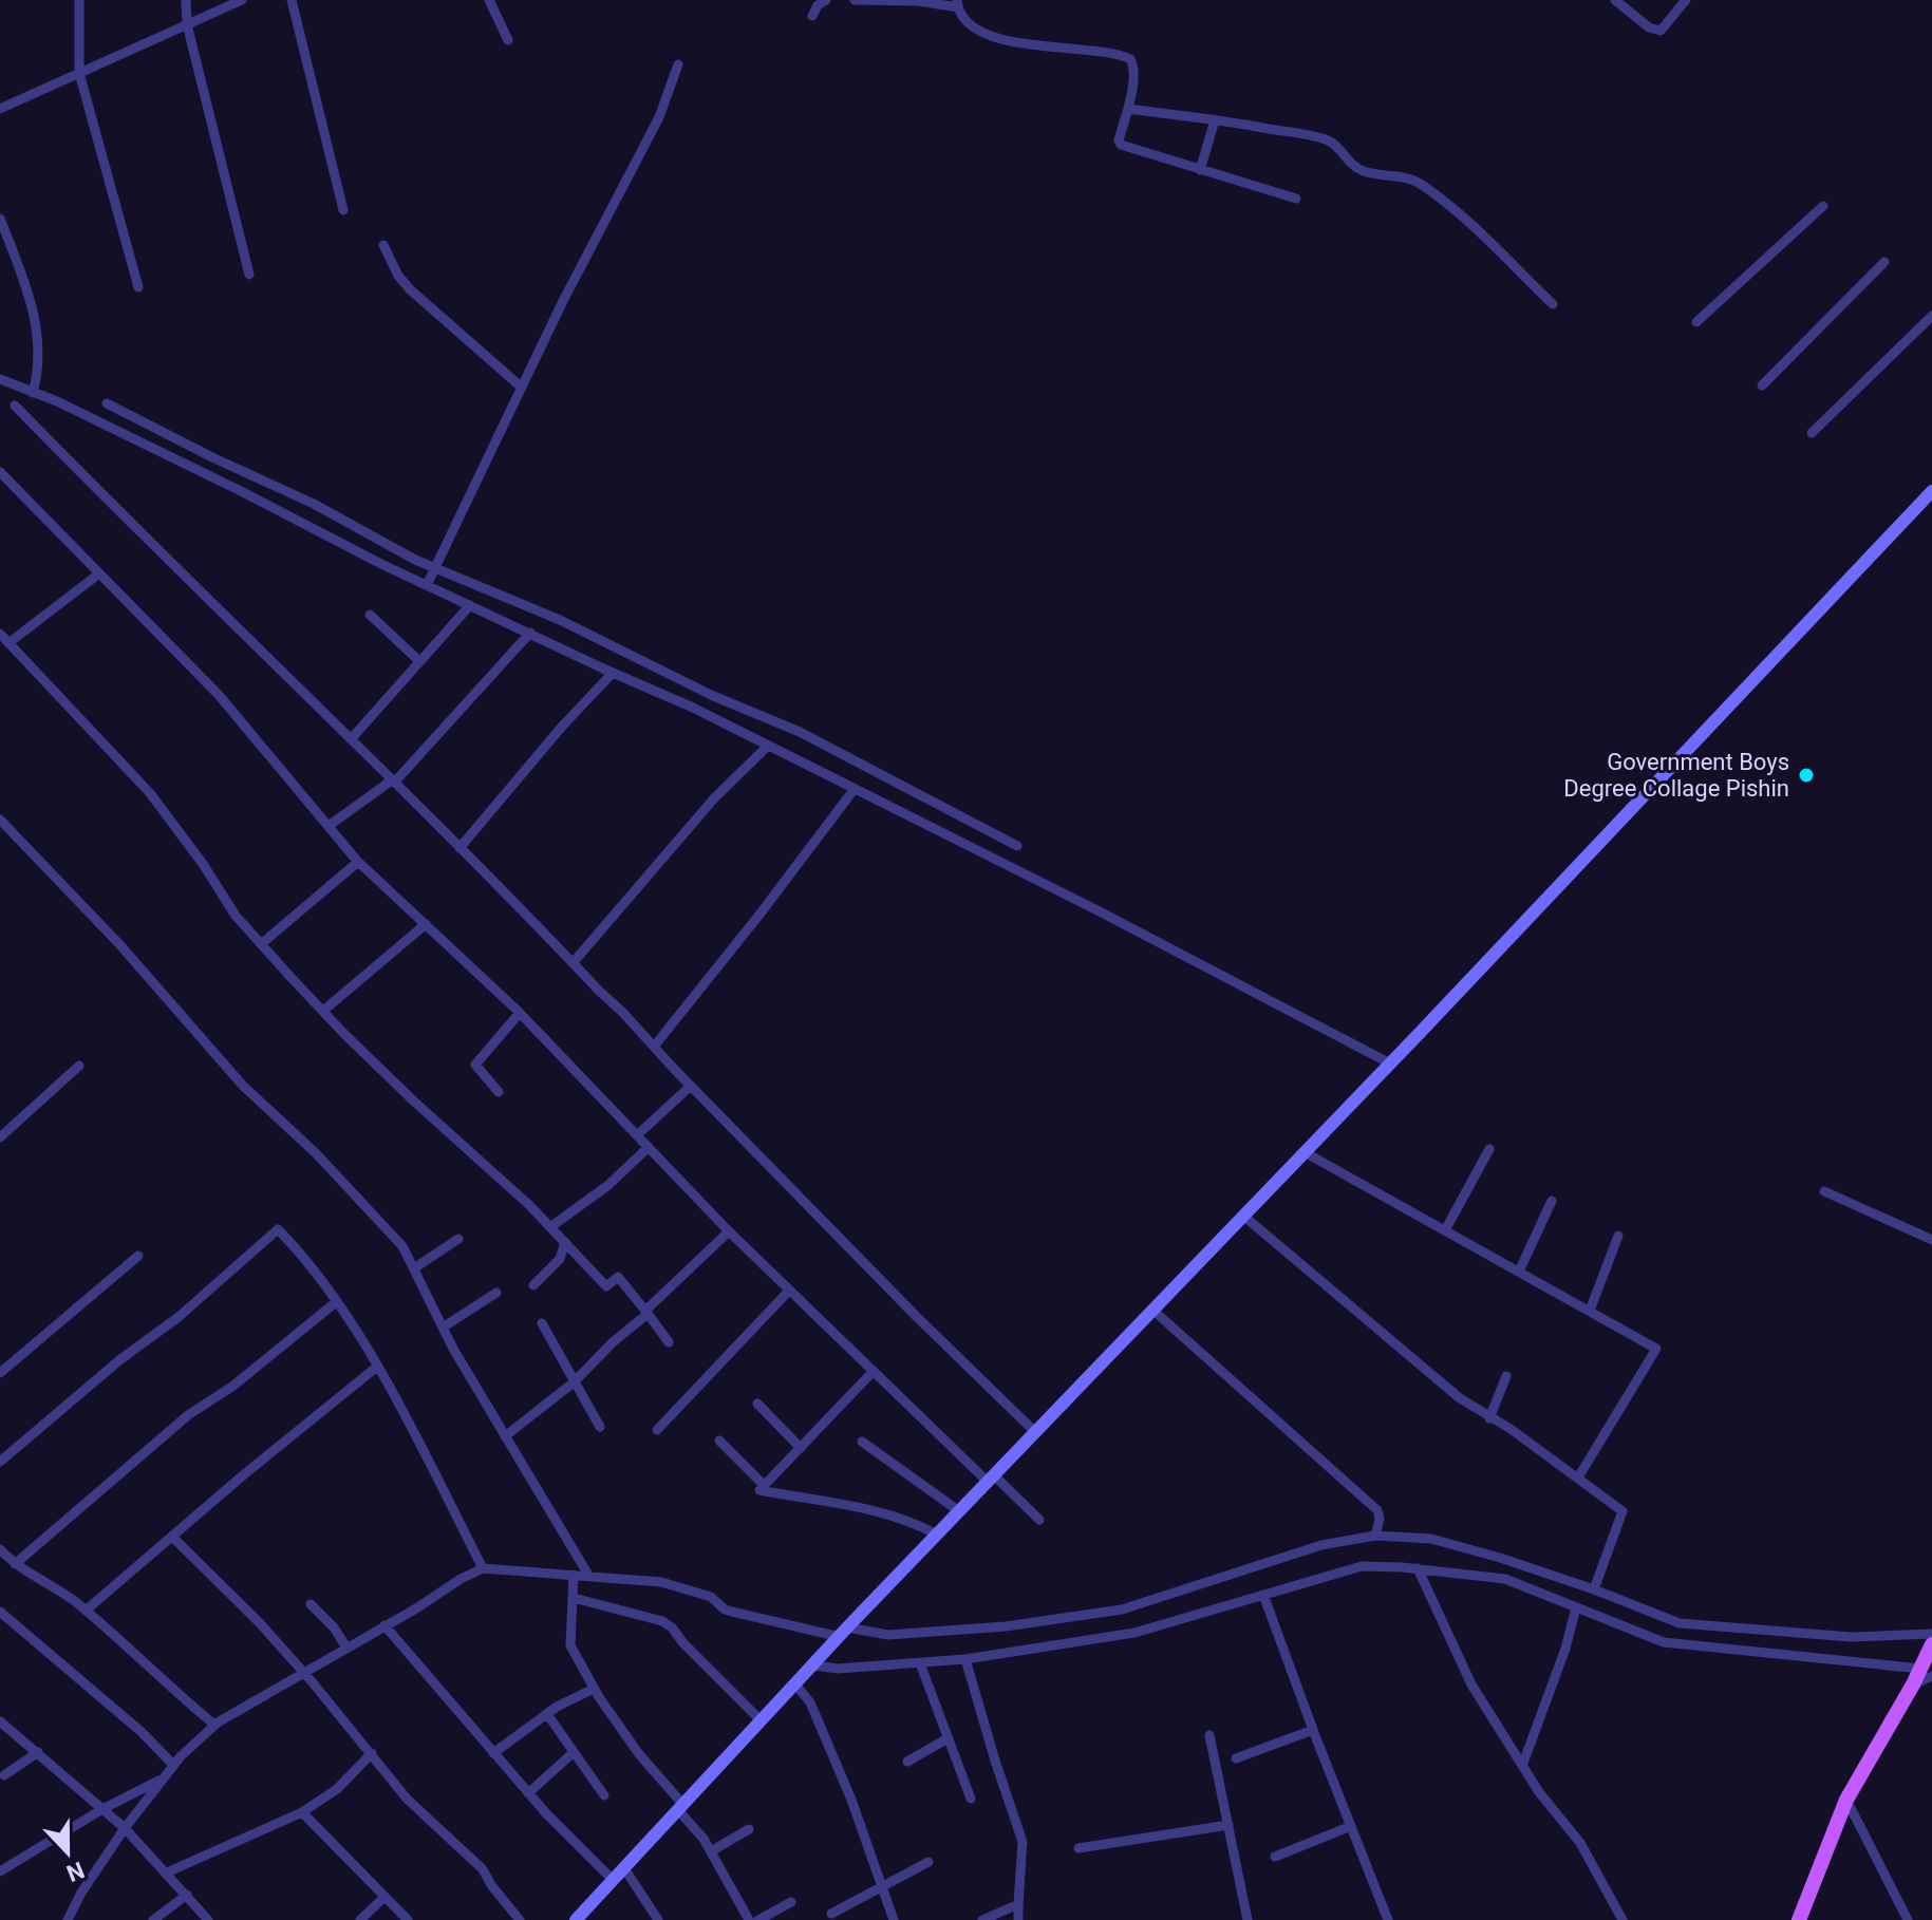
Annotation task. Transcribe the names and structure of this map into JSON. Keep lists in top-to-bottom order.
{
  "places": ["Government Boys Degree Collage Pishin"],
  "north": "bottom"
}
